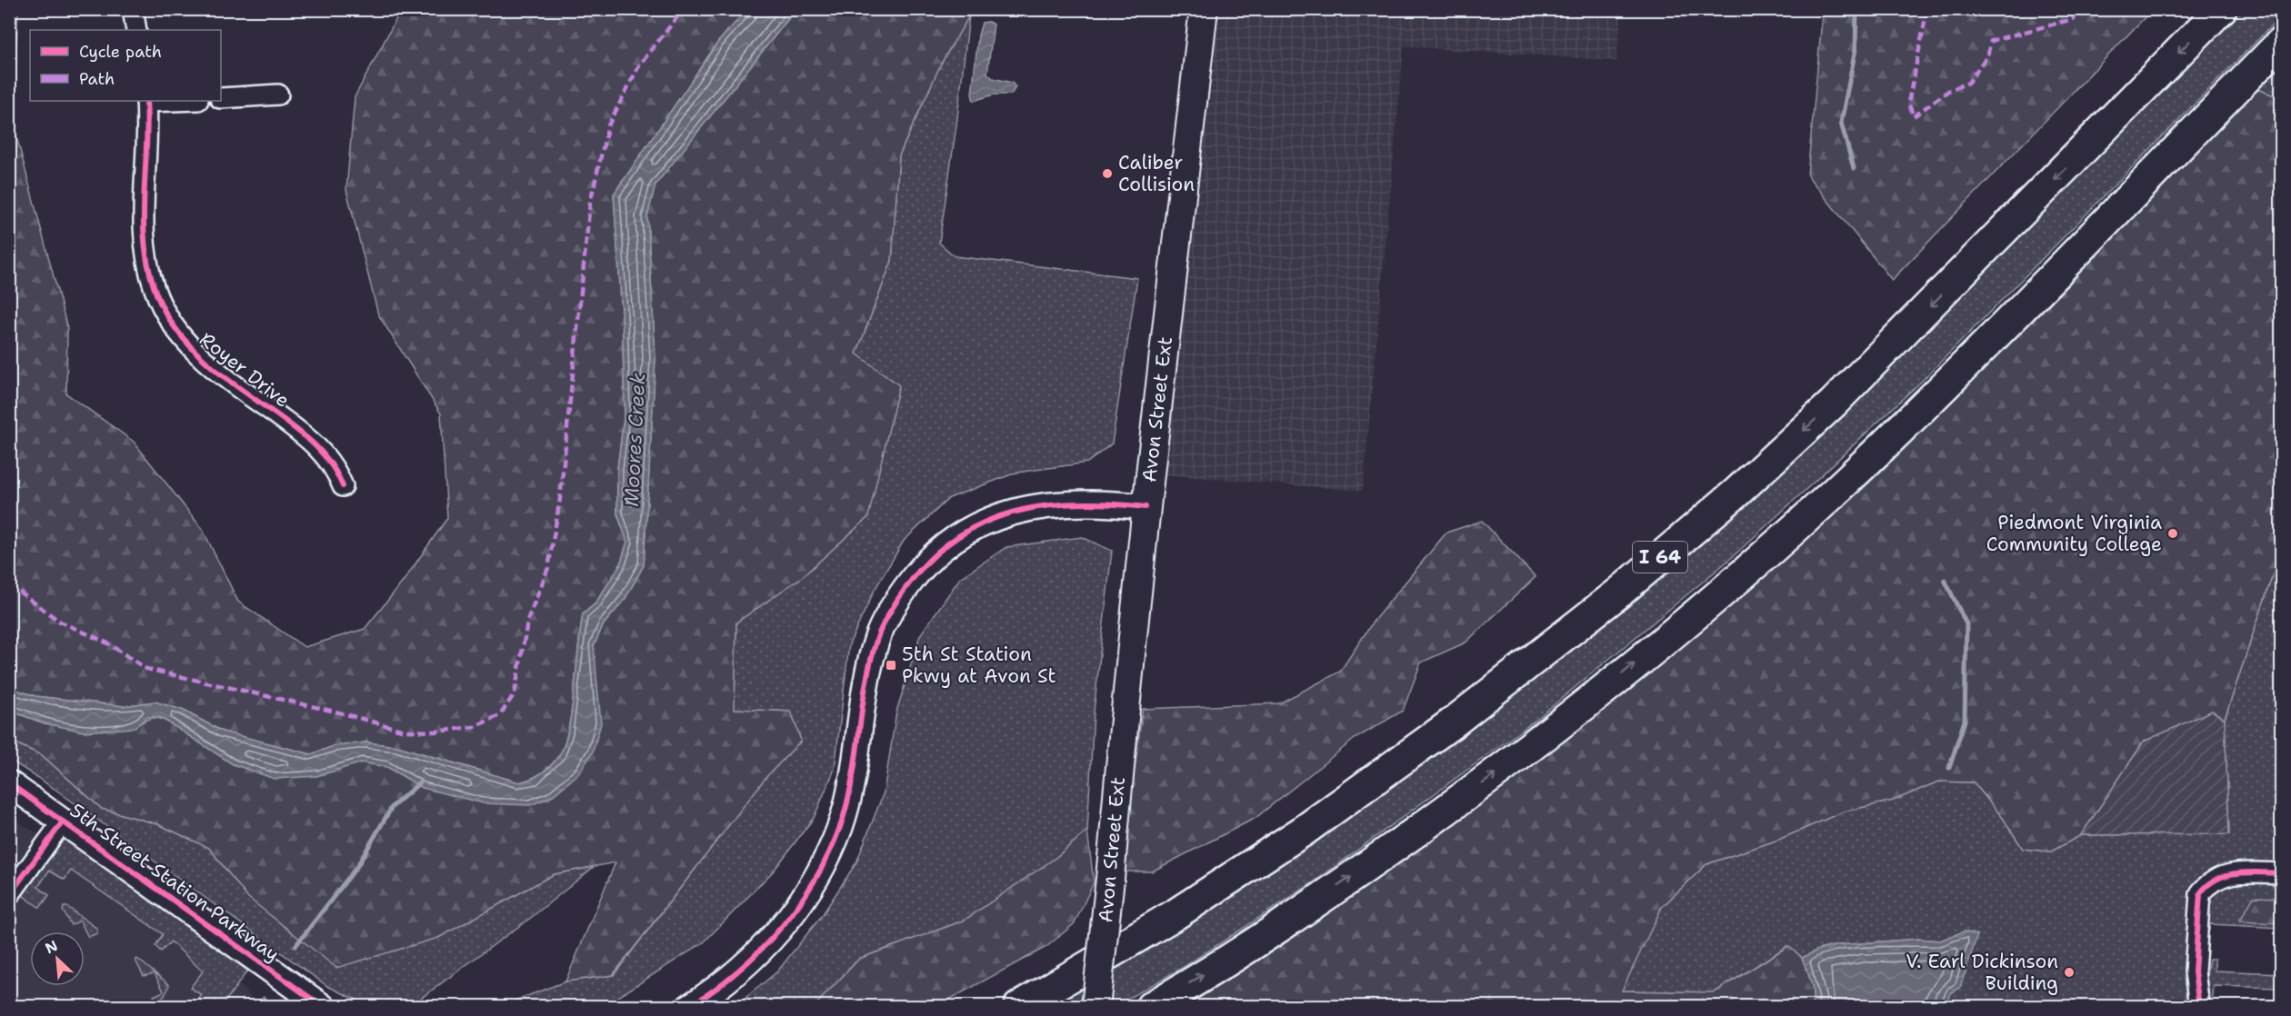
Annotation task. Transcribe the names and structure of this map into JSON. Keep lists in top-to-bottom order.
{
  "streets": {
    "highway": ["I 64"],
    "main road": ["Avon Street Ext"],
    "street": ["Royer Drive", "5th Street Station Parkway"]
  },
  "water": ["Moores Creek"],
  "places": {
    "other": ["Caliber Collision", "Piedmont Virginia Community College", "V. Earl Dickinson Building"],
    "transit": ["5th St Station Pkwy at Avon St"]
  },
  "legend": ["Cycle path", "Path"],
  "north": "top left"
}
